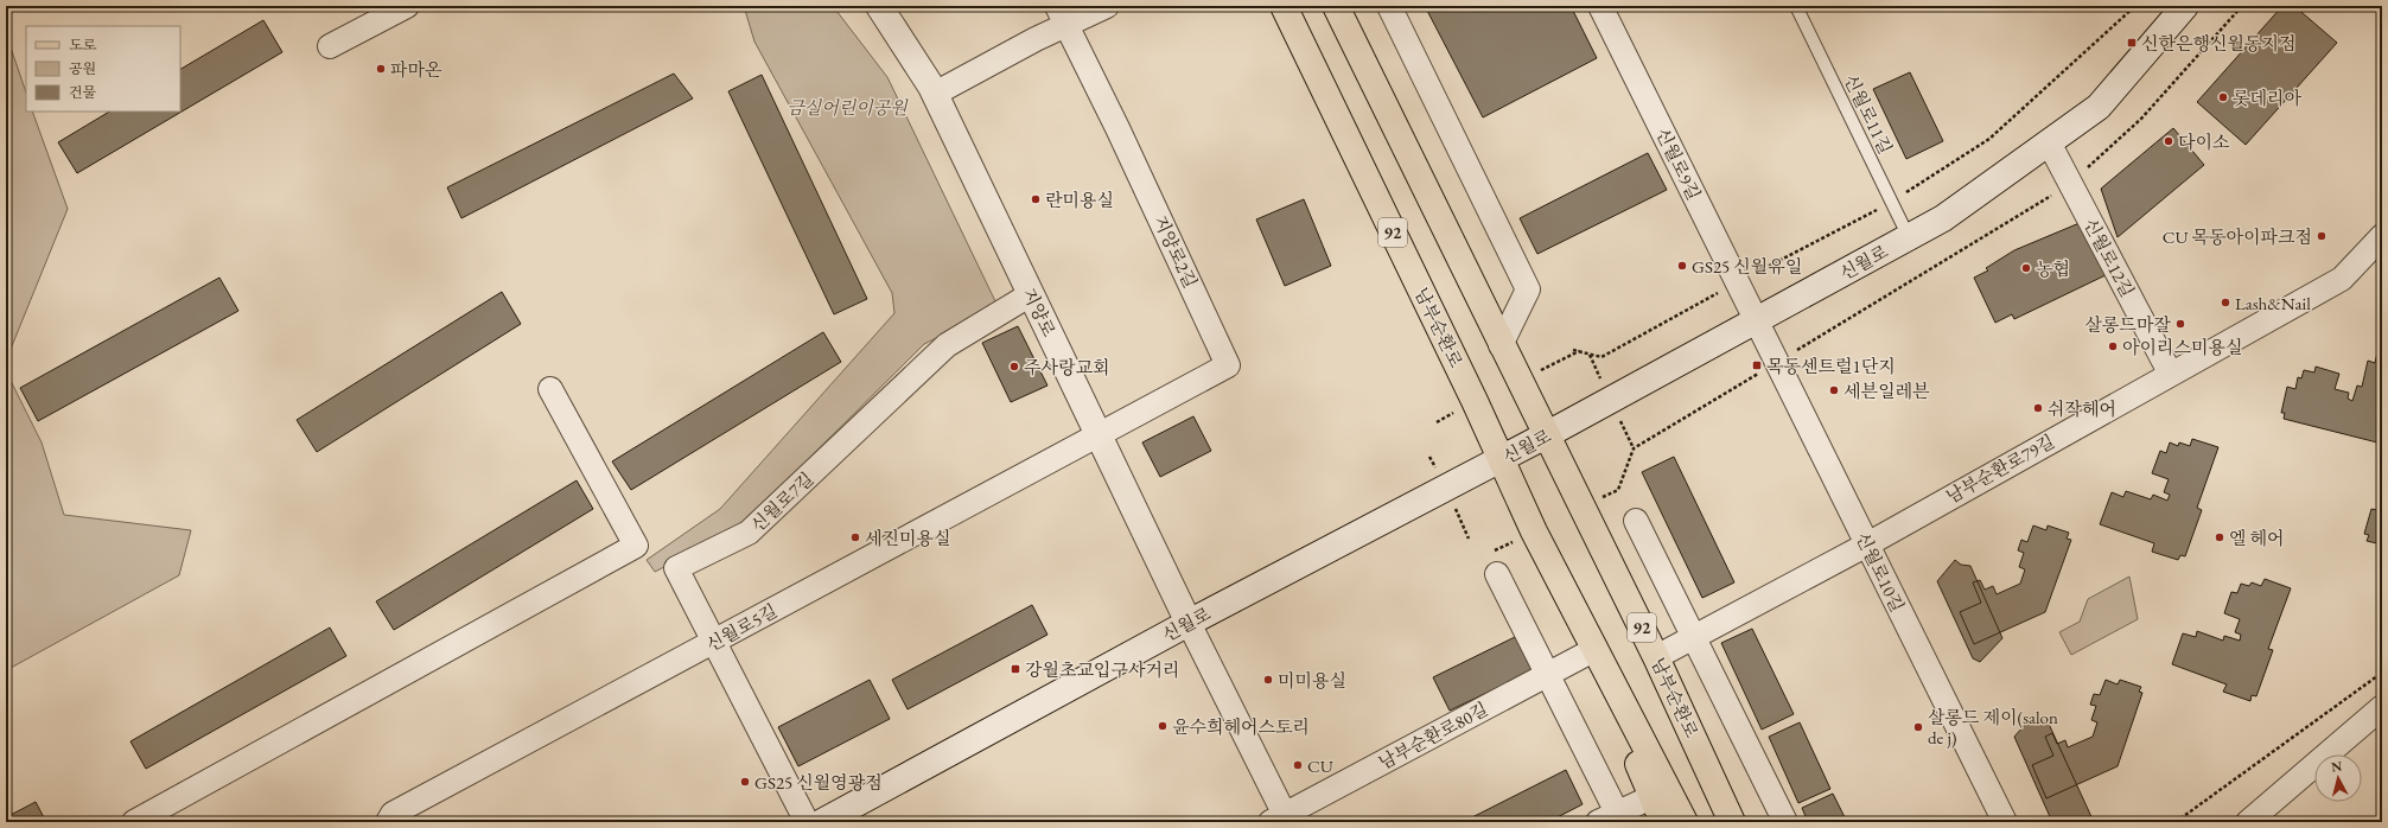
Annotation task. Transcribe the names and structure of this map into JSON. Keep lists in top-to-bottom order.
{
  "streets": {
    "main road": [
      "92",
      "신월로",
      "지양로",
      "남부순환로"
    ],
    "street": [
      "신월로9길",
      "지양로2길",
      "신월로12길",
      "남부순환로79길",
      "신월로7길",
      "신월로10길",
      "신월로5길",
      "남부순환로80길"
    ],
    "lane": ["신월로11길"]
  },
  "crossings": [
    ["신월로11길", "신월로"],
    ["신월로9길", "신월로"],
    ["신월로9길", "신월로10길"],
    ["지양로2길", "지양로"],
    ["지양로2길", "신월로5길"],
    ["신월로12길", "신월로"],
    ["신월로12길", "남부순환로79길"],
    ["신월로", "지양로"],
    ["신월로", "남부순환로"],
    ["신월로", "신월로10길"],
    ["지양로", "신월로7길"],
    ["지양로", "신월로5길"],
    ["남부순환로", "남부순환로79길"],
    ["남부순환로", "남부순환로80길"],
    ["남부순환로79길", "신월로10길"],
    ["신월로7길", "신월로5길"]
  ],
  "parks": ["금실어린이공원"],
  "places": {
    "transit": ["신한은행신월동지점", "목동센트럴1단지", "강월초교입구사거리"],
    "other": [
      "파마온",
      "롯데리아",
      "다이소",
      "란미용실",
      "CU 목동아이파크점",
      "GS25 신월유일",
      "농협",
      "Lash&Nail",
      "살롱드마잘",
      "아이리스미용실",
      "주사랑교회",
      "세븐일레븐",
      "쉬작헤어",
      "세진미용실",
      "엘 헤어",
      "미미용실",
      "윤수희헤어스토리",
      "살롱드 제이(salon de j)",
      "CU",
      "GS25 신월영광점"
    ]
  },
  "legend": ["도로", "공원", "건물"],
  "north": "top"
}
